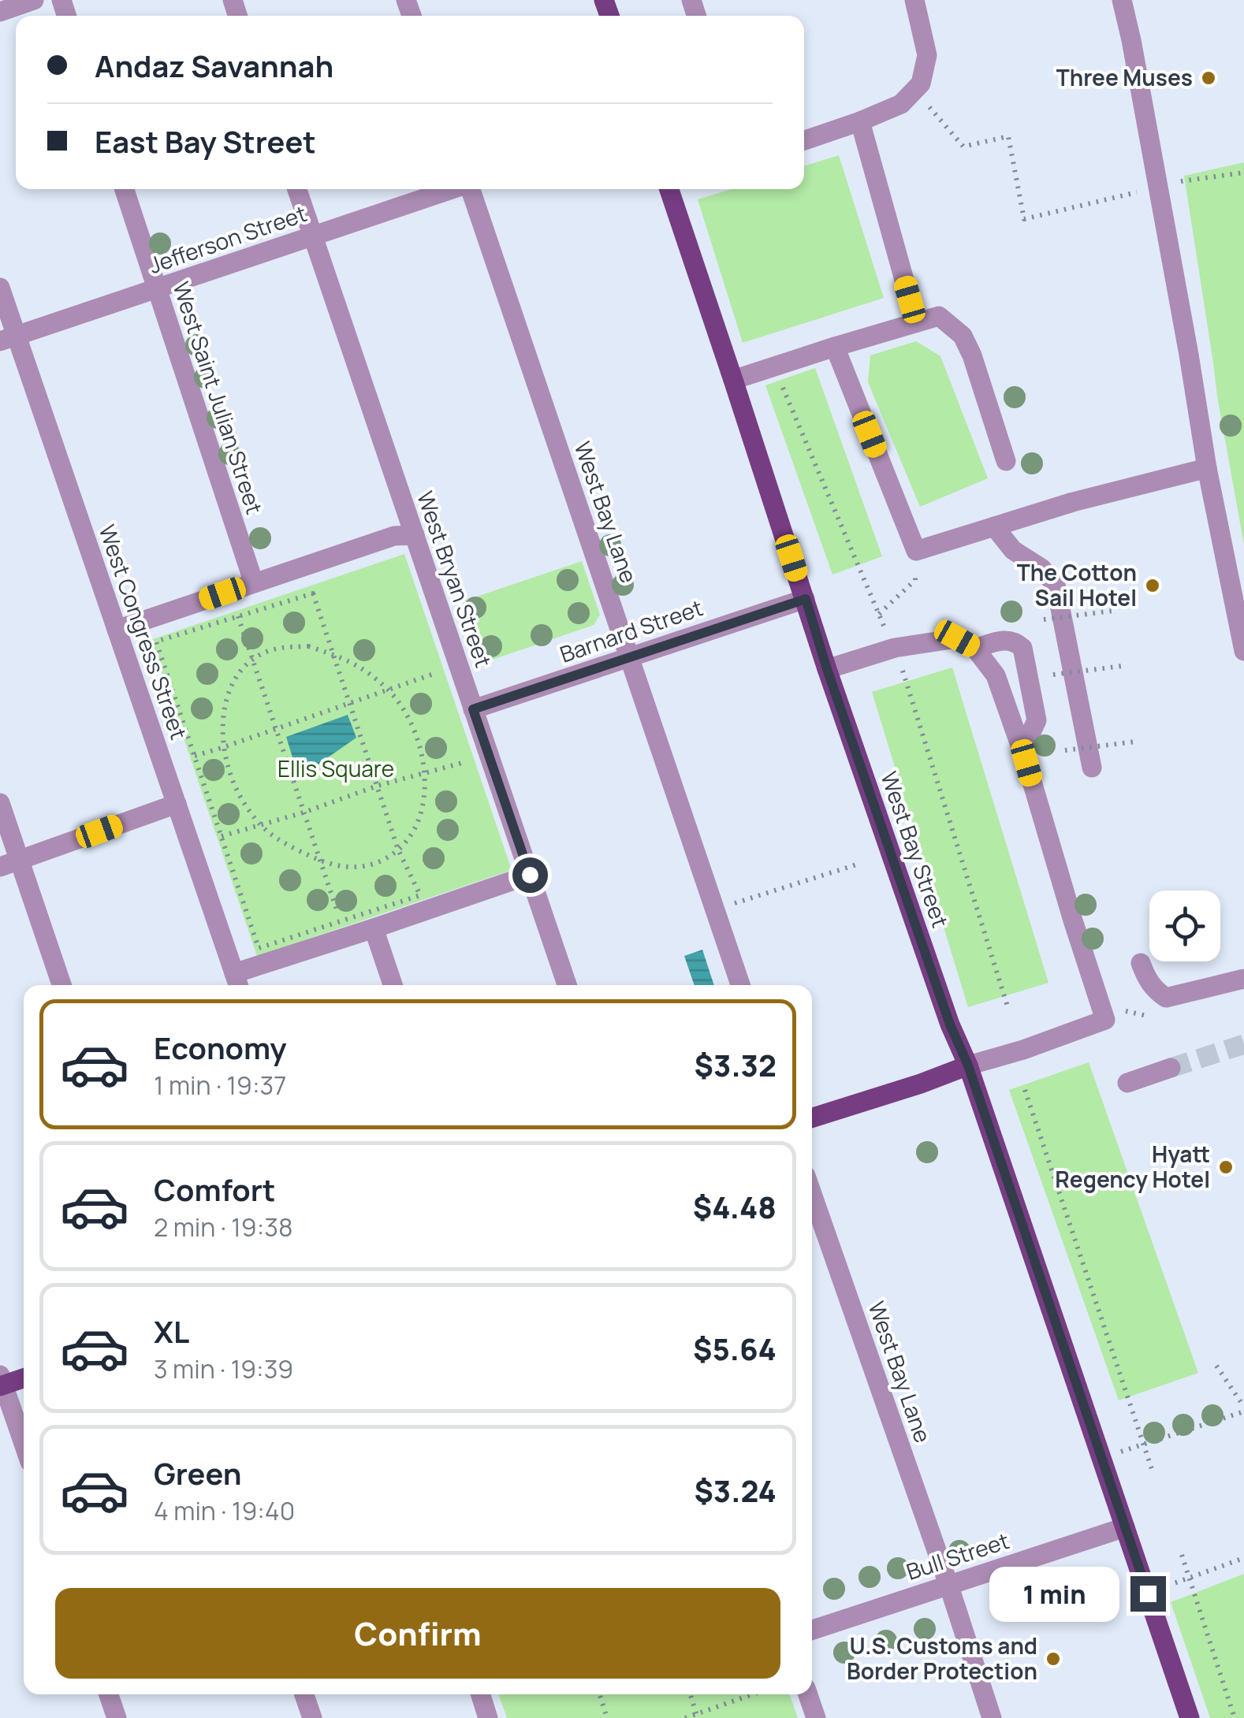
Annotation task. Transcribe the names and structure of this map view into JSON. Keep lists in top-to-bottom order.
{
  "streets": {
    "main road": ["West Bay Street"],
    "street": [
      "Jefferson Street",
      "West Saint Julian Street",
      "West Bay Lane",
      "West Bryan Street",
      "Barnard Street",
      "West Congress Street",
      "Bull Street"
    ]
  },
  "crossings": [
    ["Jefferson Street", "West Saint Julian Street"],
    ["Jefferson Street", "West Bryan Street"],
    ["Jefferson Street", "West Congress Street"],
    ["West Bay Lane", "Barnard Street"],
    ["West Bay Lane", "Bull Street"],
    ["West Bryan Street", "Barnard Street"],
    ["Barnard Street", "West Bay Street"],
    ["West Bay Street", "Bull Street"]
  ],
  "parks": ["Ellis Square"],
  "places": [
    "Three Muses",
    "The Cotton Sail Hotel",
    "Hyatt Regency Hotel",
    "U.S. Customs and Border Protection"
  ],
  "page": {
    "banner": ["Andaz Savannah", "East Bay Street"],
    "list": [
      {
        "name": "Economy",
        "note": "1 min · 19:37",
        "value": "$3.32"
      },
      {
        "name": "Comfort",
        "note": "2 min · 19:38",
        "value": "$4.48"
      },
      {
        "name": "XL",
        "note": "3 min · 19:39",
        "value": "$5.64"
      },
      {
        "name": "Green",
        "note": "4 min · 19:40",
        "value": "$3.24"
      }
    ],
    "bubble": "1 min",
    "buttons": "Confirm"
  }
}
